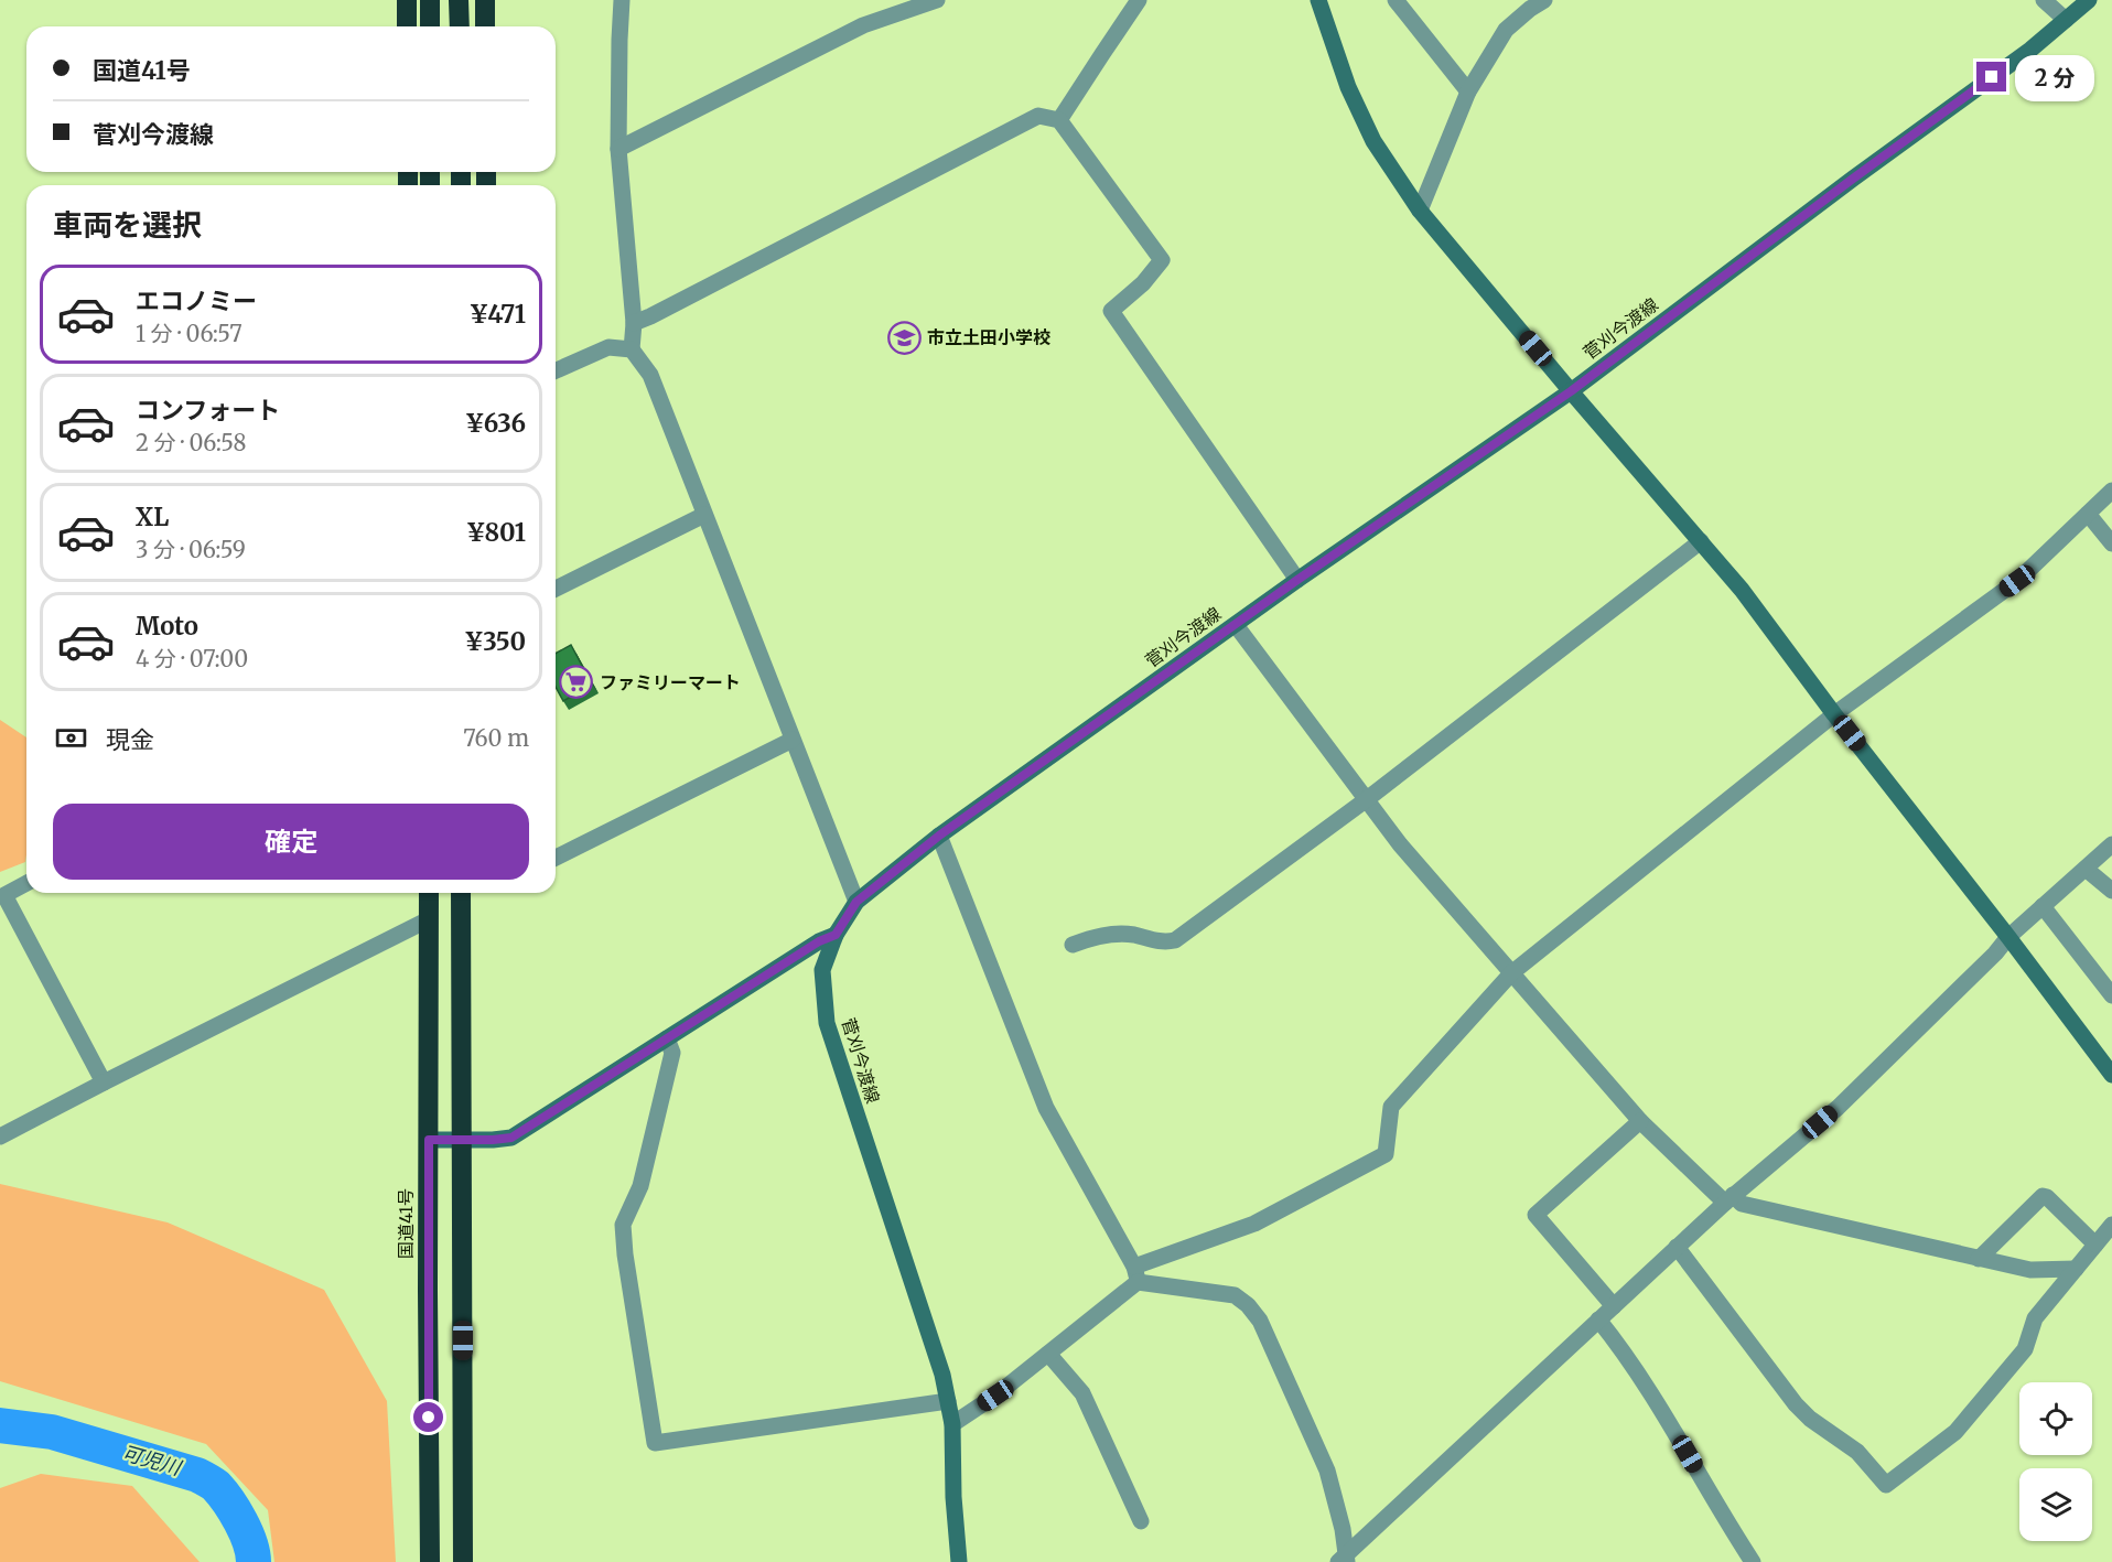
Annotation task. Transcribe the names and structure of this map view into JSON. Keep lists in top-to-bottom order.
{
  "streets": {
    "highway": ["国道41号"],
    "main road": ["菅刈今渡線"]
  },
  "water": ["可児川"],
  "places": {
    "school or university": ["市立土田小学校"],
    "supermarket": ["ファミリーマート"]
  },
  "page": {
    "banner": ["国道41号", "菅刈今渡線"],
    "bubble": "2 分",
    "heading": "車両を選択",
    "list": [
      {
        "name": "エコノミー",
        "note": "1 分 · 06:57",
        "value": "¥471"
      },
      {
        "name": "コンフォート",
        "note": "2 分 · 06:58",
        "value": "¥636"
      },
      {
        "name": "XL",
        "note": "3 分 · 06:59",
        "value": "¥801"
      },
      {
        "name": "Moto",
        "note": "4 分 · 07:00",
        "value": "¥350"
      }
    ],
    "pay": ["現金", "760 m"],
    "buttons": "確定"
  }
}
